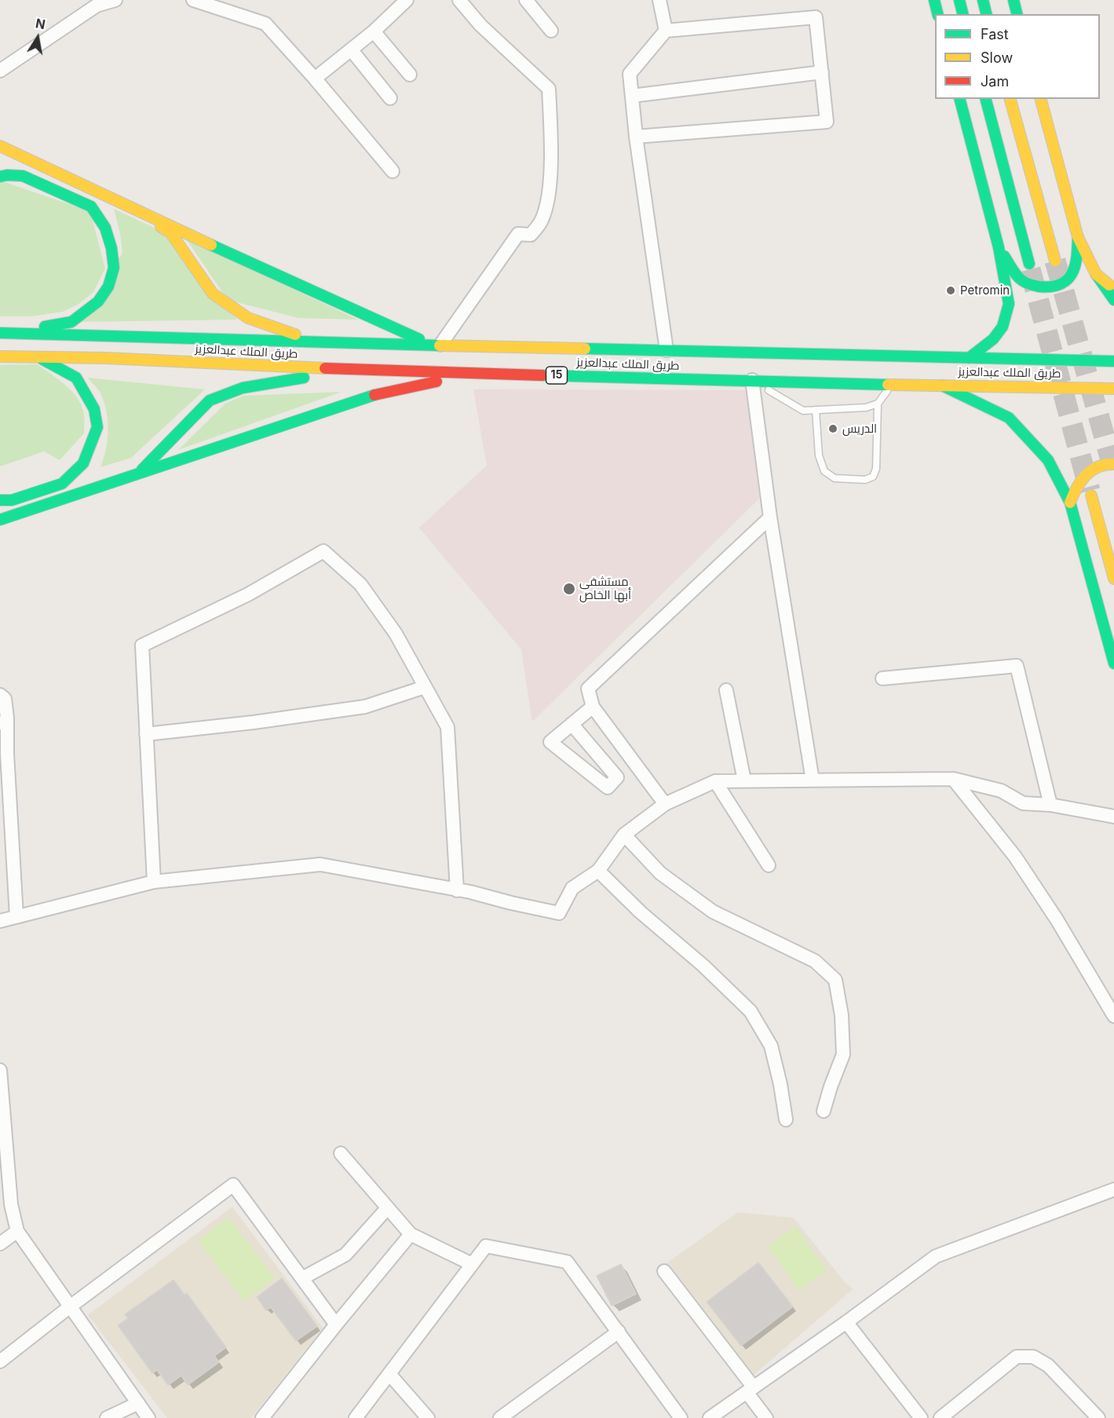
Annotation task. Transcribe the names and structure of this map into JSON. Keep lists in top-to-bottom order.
{
  "streets": {
    "main road": ["طريق الملك عبدالعزيز", "15"]
  },
  "places": ["Petromin", "الدريس", "مستشفى أبها الخاص"],
  "legend": ["Fast", "Slow", "Jam"],
  "north": "top"
}
